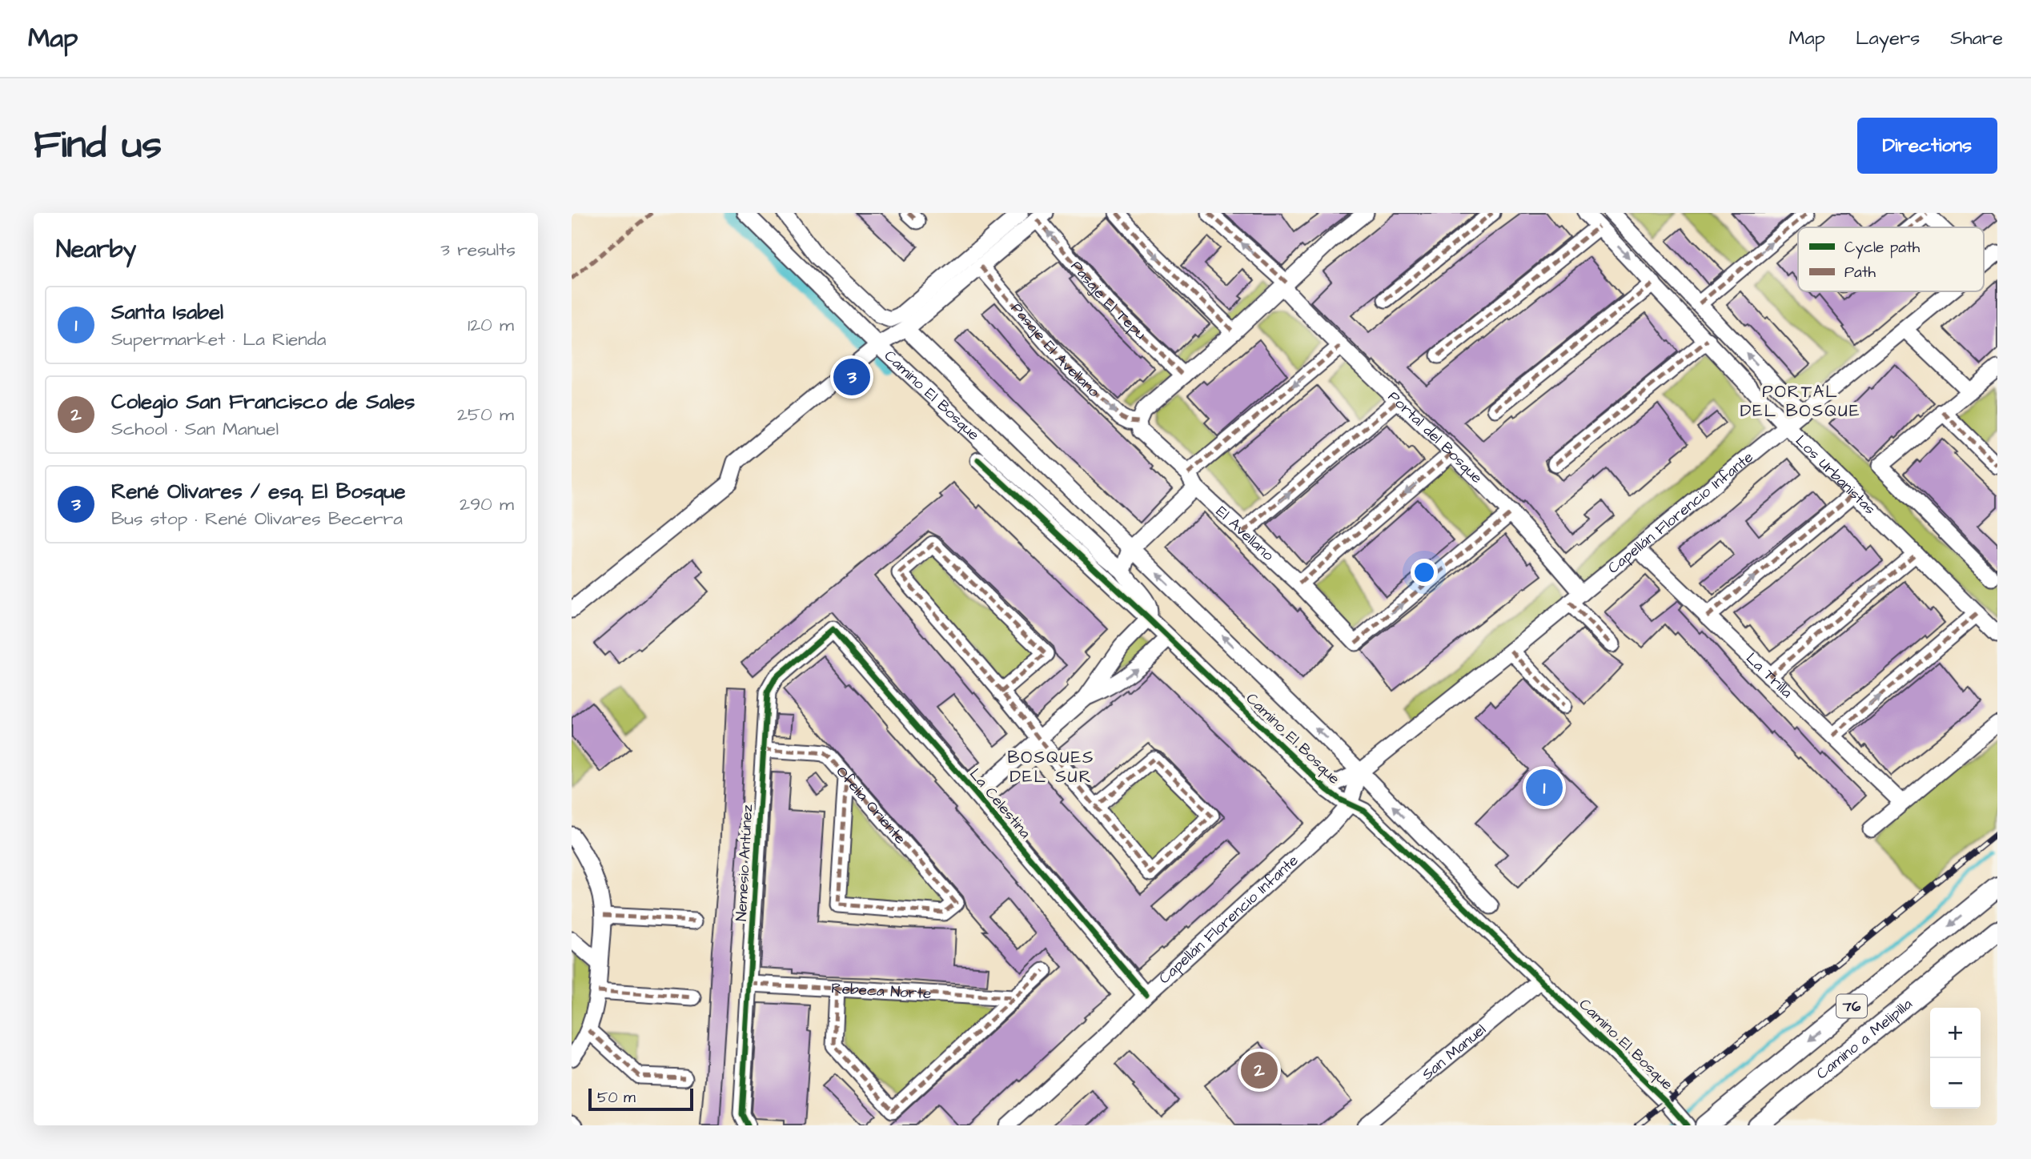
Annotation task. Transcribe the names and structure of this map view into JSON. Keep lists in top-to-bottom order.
{
  "streets": {
    "main road": ["76", "Camino a Melipilla"],
    "street": [
      "Pasaje El Tepu",
      "Pasaje El Avellano",
      "Camino El Bosque",
      "Portal del Bosque",
      "Los Urbanistas",
      "Capellán Florencio Infante",
      "El Avellano",
      "La Trilla",
      "La Celestina",
      "Ofelia Oriente",
      "Nemesio Antúnez",
      "Rebeca Norte",
      "San Manuel"
    ]
  },
  "crossings": [
    ["Pasaje El Avellano", "El Avellano"],
    ["Camino El Bosque", "Capellán Florencio Infante"],
    ["Camino El Bosque", "San Manuel"],
    ["Portal del Bosque", "Capellán Florencio Infante"],
    ["Portal del Bosque", "El Avellano"],
    ["Los Urbanistas", "Capellán Florencio Infante"],
    ["Capellán Florencio Infante", "La Trilla"],
    ["Capellán Florencio Infante", "La Celestina"],
    ["La Celestina", "Nemesio Antúnez"],
    ["Ofelia Oriente", "Nemesio Antúnez"],
    ["Nemesio Antúnez", "Rebeca Norte"]
  ],
  "one_way": ["Pasaje El Avellano"],
  "districts": ["PORTAL DEL BOSQUE", "BOSQUES DEL SUR"],
  "legend": ["Cycle path", "Path"],
  "scale_bar": "50 m",
  "page": {
    "header": "Map",
    "nav": ["Map", "Layers", "Share"],
    "buttons": "Directions",
    "title": "Find us",
    "heading": ["Nearby", "3 results"],
    "list": [
      {
        "mark": "1",
        "name": "Santa Isabel",
        "note": "Supermarket · La Rienda",
        "value": "120 m"
      },
      {
        "mark": "2",
        "name": "Colegio San Francisco de Sales",
        "note": "School · San Manuel",
        "value": "250 m"
      },
      {
        "mark": "3",
        "name": "René Olivares / esq. El Bosque",
        "note": "Bus stop · René Olivares Becerra",
        "value": "290 m"
      }
    ],
    "pins": ["3", "1", "2"],
    "map_buttons": ["+", "−"],
    "scale": "50 m"
  }
}
